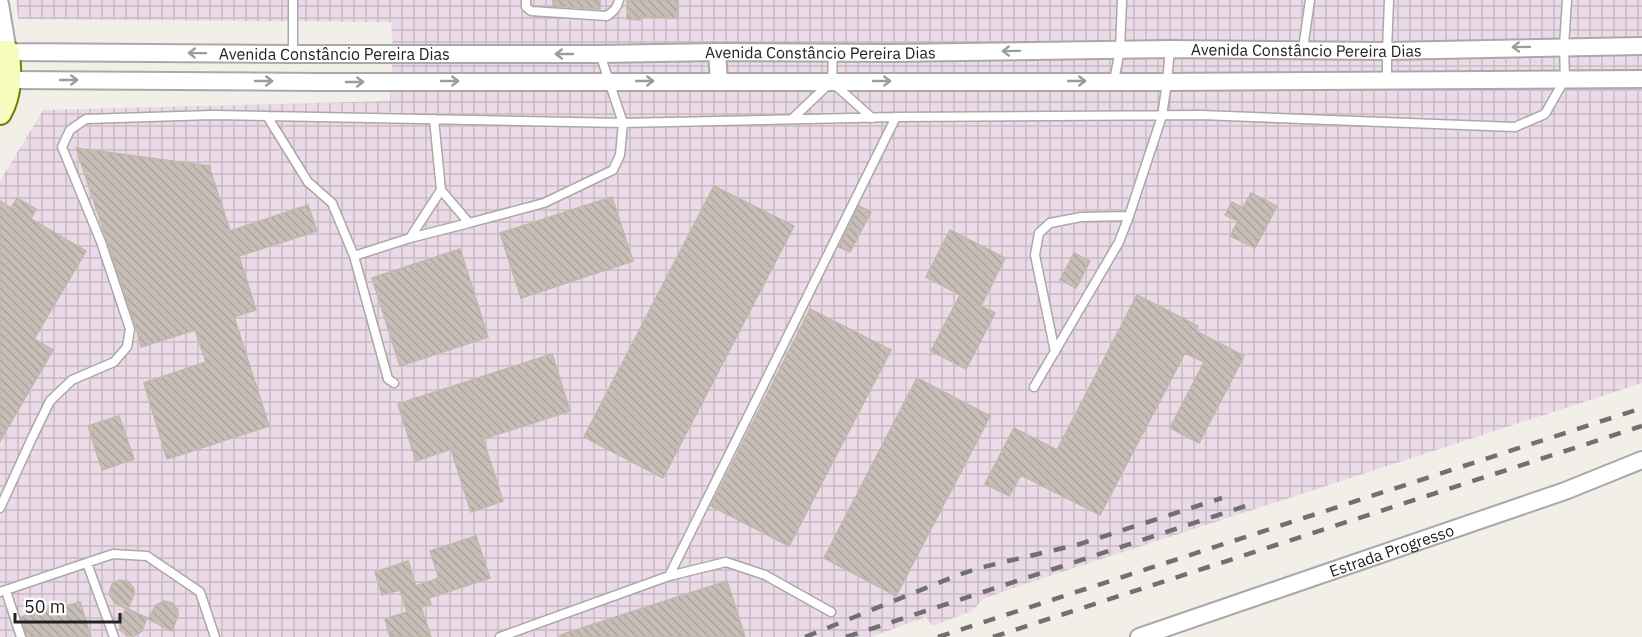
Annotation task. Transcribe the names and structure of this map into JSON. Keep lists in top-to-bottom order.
{
  "streets": {
    "street": ["Avenida Constâncio Pereira Dias", "Estrada Progresso"]
  },
  "scale_bar": "50 m"
}
